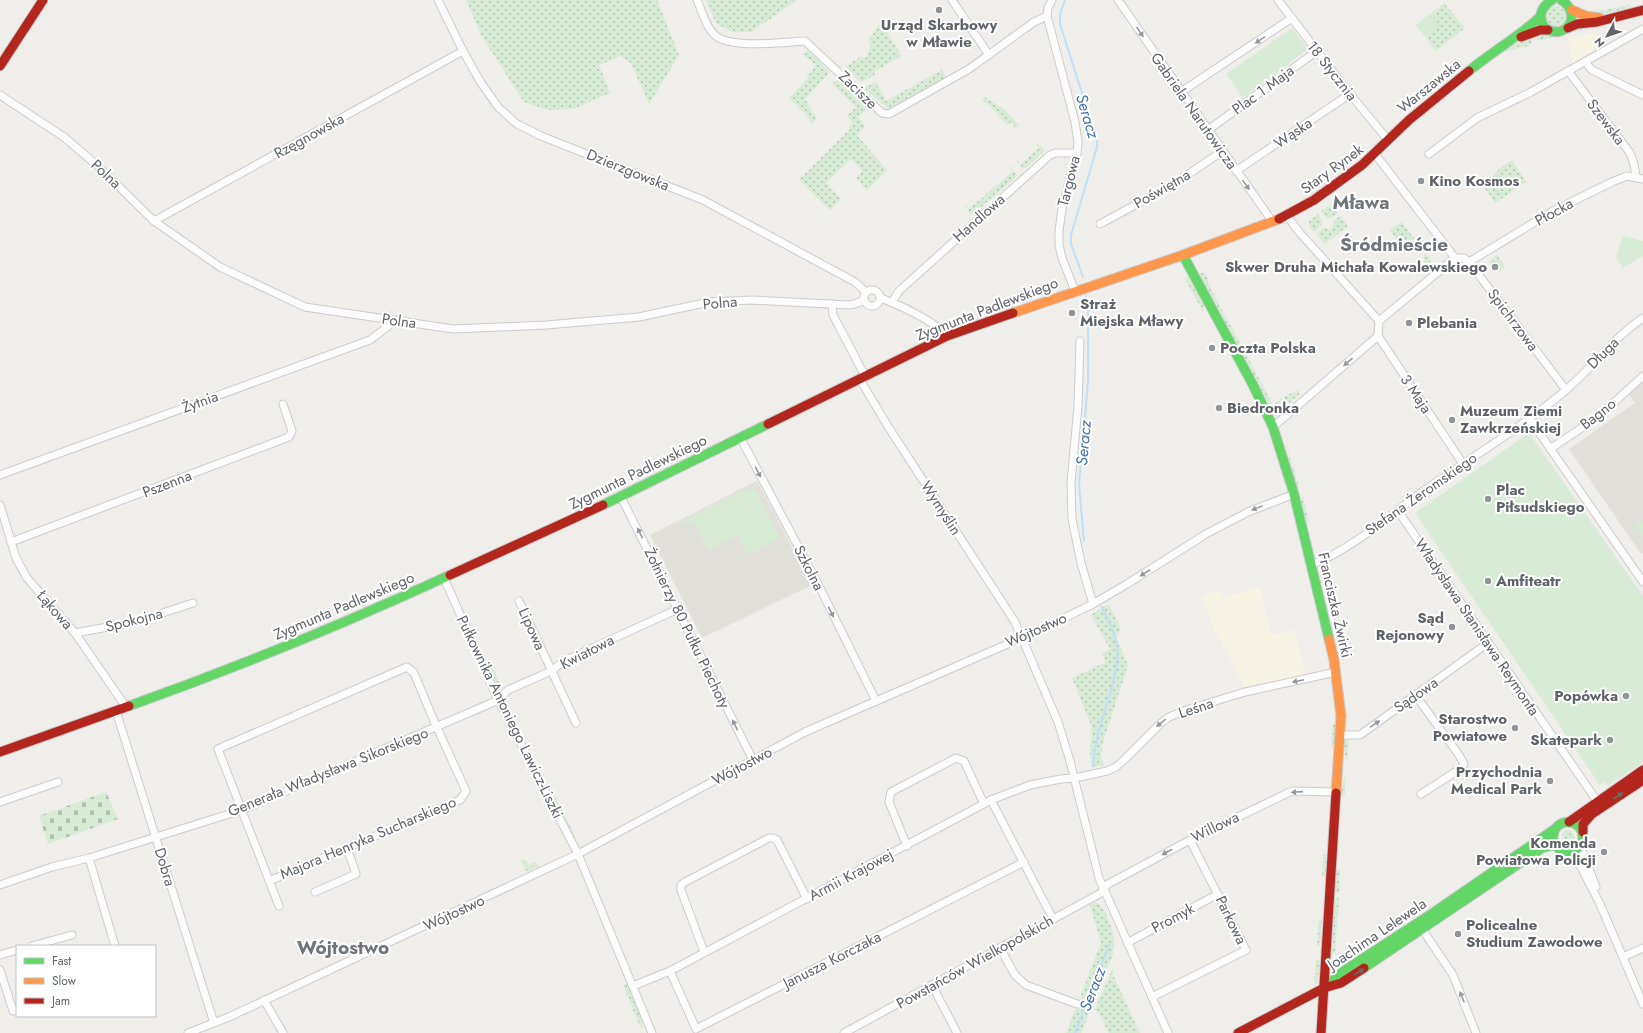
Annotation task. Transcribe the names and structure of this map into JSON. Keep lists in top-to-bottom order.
{
  "streets": {
    "street": [
      "18 Stycznia",
      "Warszawska",
      "Zacisze",
      "Plac 1 Maja",
      "Gabriela Narutowicza",
      "Szewska",
      "Wąska",
      "Rzęgnowska",
      "Stary Rynek",
      "Dzierzgowska",
      "Polna",
      "Targowa",
      "Poświętna",
      "Płocka",
      "Handlowa",
      "Zygmunta Padlewskiego",
      "Spichrzowa",
      "Długa",
      "3 Maja",
      "Żytnia",
      "Bagno",
      "Pszenna",
      "Stefana Żeromskiego",
      "Wymyślin",
      "Szkolna",
      "Franciszka Żwirki",
      "Łąkowa",
      "Spokojna",
      "Władysława Stanisława Reymonta",
      "Żołnierzy 80 Pułku Piechoty",
      "Lipowa",
      "Wójtostwo",
      "Kwiatowa",
      "Sądowa",
      "Leśna",
      "Pułkownika Antoniego Lawicz-Liszki",
      "Generała Władysława Sikorskiego",
      "Willowa",
      "Majora Henryka Sucharskiego",
      "Dobra",
      "Armii Krajowej",
      "Promyk",
      "Parkowa",
      "Joachima Lelewela",
      "Janusza Korczaka",
      "Powstańców Wielkopolskich"
    ]
  },
  "crossings": [
    ["18 Stycznia", "Warszawska"],
    ["18 Stycznia", "Plac 1 Maja"],
    ["18 Stycznia", "Wąska"],
    ["Warszawska", "Stary Rynek"],
    ["Zacisze", "Targowa"],
    ["Plac 1 Maja", "Gabriela Narutowicza"],
    ["Gabriela Narutowicza", "Wąska"],
    ["Gabriela Narutowicza", "Poświętna"],
    ["Gabriela Narutowicza", "Zygmunta Padlewskiego"],
    ["Szewska", "Płocka"],
    ["Rzęgnowska", "Dzierzgowska"],
    ["Rzęgnowska", "Polna"],
    ["Stary Rynek", "Zygmunta Padlewskiego"],
    ["Dzierzgowska", "Polna"],
    ["Dzierzgowska", "Handlowa"],
    ["Dzierzgowska", "Zygmunta Padlewskiego"],
    ["Polna", "Żytnia"],
    ["Polna", "Wymyślin"],
    ["Targowa", "Handlowa"],
    ["Targowa", "Zygmunta Padlewskiego"],
    ["Płocka", "Spichrzowa"],
    ["Zygmunta Padlewskiego", "Wymyślin"],
    ["Zygmunta Padlewskiego", "Szkolna"],
    ["Zygmunta Padlewskiego", "Franciszka Żwirki"],
    ["Zygmunta Padlewskiego", "Łąkowa"],
    ["Zygmunta Padlewskiego", "Żołnierzy 80 Pułku Piechoty"],
    ["Zygmunta Padlewskiego", "Pułkownika Antoniego Lawicz-Liszki"],
    ["Zygmunta Padlewskiego", "Dobra"],
    ["Spichrzowa", "Długa"],
    ["Spichrzowa", "Stefana Żeromskiego"],
    ["Długa", "Stefana Żeromskiego"],
    ["3 Maja", "Stefana Żeromskiego"],
    ["Pszenna", "Łąkowa"],
    ["Stefana Żeromskiego", "Franciszka Żwirki"],
    ["Stefana Żeromskiego", "Władysława Stanisława Reymonta"],
    ["Wymyślin", "Wójtostwo"],
    ["Wymyślin", "Leśna"],
    ["Wymyślin", "Willowa"],
    ["Wymyślin", "Armii Krajowej"],
    ["Wymyślin", "Promyk"],
    ["Wymyślin", "Parkowa"],
    ["Wymyślin", "Powstańców Wielkopolskich"],
    ["Szkolna", "Wójtostwo"],
    ["Franciszka Żwirki", "Wójtostwo"],
    ["Franciszka Żwirki", "Sądowa"],
    ["Franciszka Żwirki", "Leśna"],
    ["Franciszka Żwirki", "Willowa"],
    ["Franciszka Żwirki", "Joachima Lelewela"],
    ["Łąkowa", "Spokojna"],
    ["Władysława Stanisława Reymonta", "Sądowa"],
    ["Żołnierzy 80 Pułku Piechoty", "Wójtostwo"],
    ["Żołnierzy 80 Pułku Piechoty", "Kwiatowa"],
    ["Lipowa", "Kwiatowa"],
    ["Wójtostwo", "Pułkownika Antoniego Lawicz-Liszki"],
    ["Wójtostwo", "Dobra"],
    ["Kwiatowa", "Pułkownika Antoniego Lawicz-Liszki"],
    ["Kwiatowa", "Generała Władysława Sikorskiego"],
    ["Leśna", "Armii Krajowej"],
    ["Pułkownika Antoniego Lawicz-Liszki", "Generała Władysława Sikorskiego"],
    ["Pułkownika Antoniego Lawicz-Liszki", "Armii Krajowej"],
    ["Generała Władysława Sikorskiego", "Majora Henryka Sucharskiego"],
    ["Generała Władysława Sikorskiego", "Dobra"],
    ["Willowa", "Parkowa"],
    ["Willowa", "Powstańców Wielkopolskich"],
    ["Armii Krajowej", "Janusza Korczaka"],
    ["Promyk", "Parkowa"]
  ],
  "one_way": [
    "Gabriela Narutowicza",
    "Szkolna",
    "Żołnierzy 80 Pułku Piechoty",
    "Sądowa",
    "Leśna",
    "Willowa"
  ],
  "districts": ["Mława", "Śródmieście", "Wójtostwo"],
  "water": ["Seracz"],
  "places": [
    "Urząd Skarbowy w Mławie",
    "Kino Kosmos",
    "Skwer Druha Michała Kowalewskiego",
    "Straż Miejska Mławy",
    "Plebania",
    "Poczta Polska",
    "Biedronka",
    "Muzeum Ziemi Zawkrzeńskiej",
    "Plac Piłsudskiego",
    "Amfiteatr",
    "Sąd Rejonowy",
    "Popówka",
    "Starostwo Powiatowe",
    "Skatepark",
    "Przychodnia Medical Park",
    "Komenda Powiatowa Policji",
    "Policealne Studium Zawodowe"
  ],
  "legend": ["Fast", "Slow", "Jam"],
  "north": "bottom left"
}
